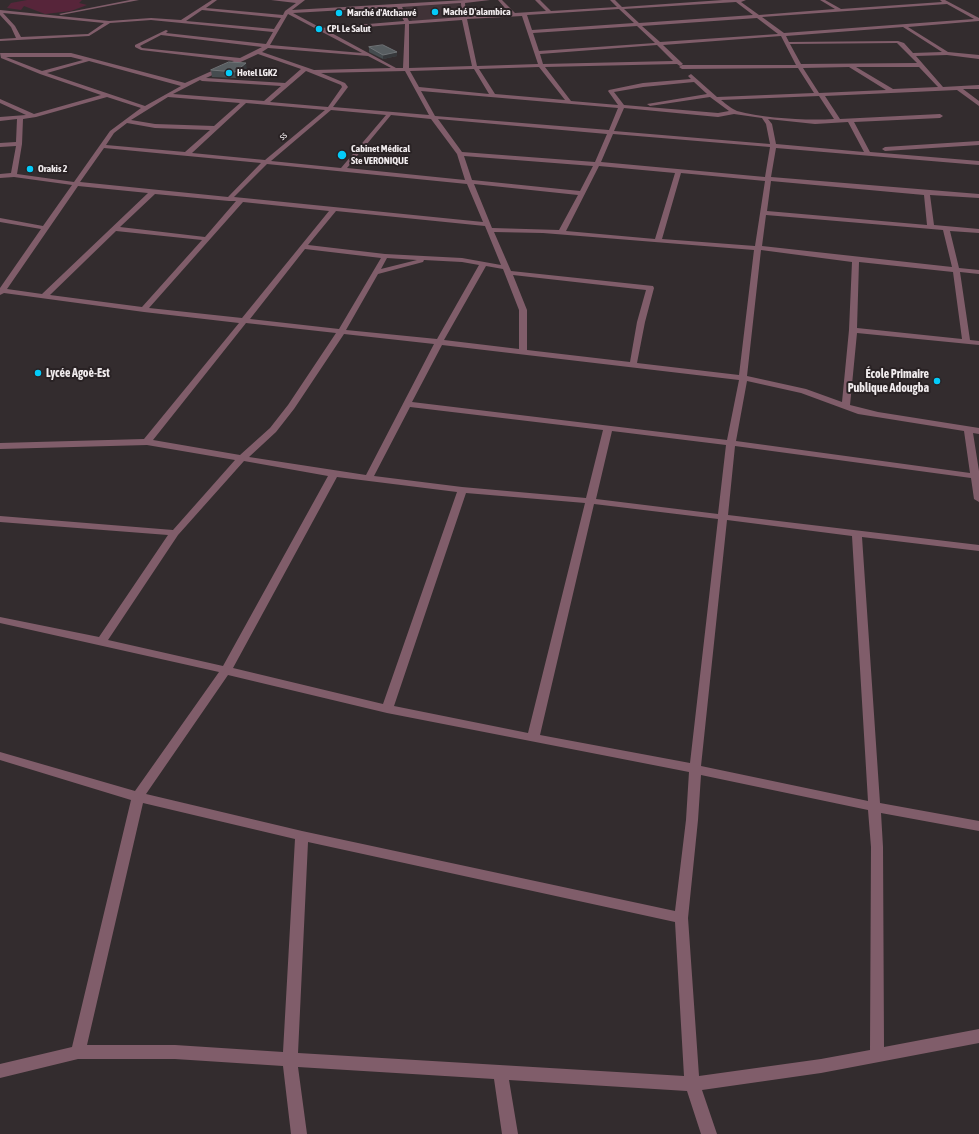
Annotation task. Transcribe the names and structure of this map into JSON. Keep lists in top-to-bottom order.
{
  "streets": {
    "street": ["ss"]
  },
  "places": [
    "Maché D'alambica",
    "Marché d'Atchanvé",
    "CPL Le Salut",
    "Hotel LGK2",
    "Cabinet Médical Ste VERONIQUE",
    "Orakis 2",
    "Lycée Agoè-Est",
    "École Primaire Publique Adougba"
  ]
}
